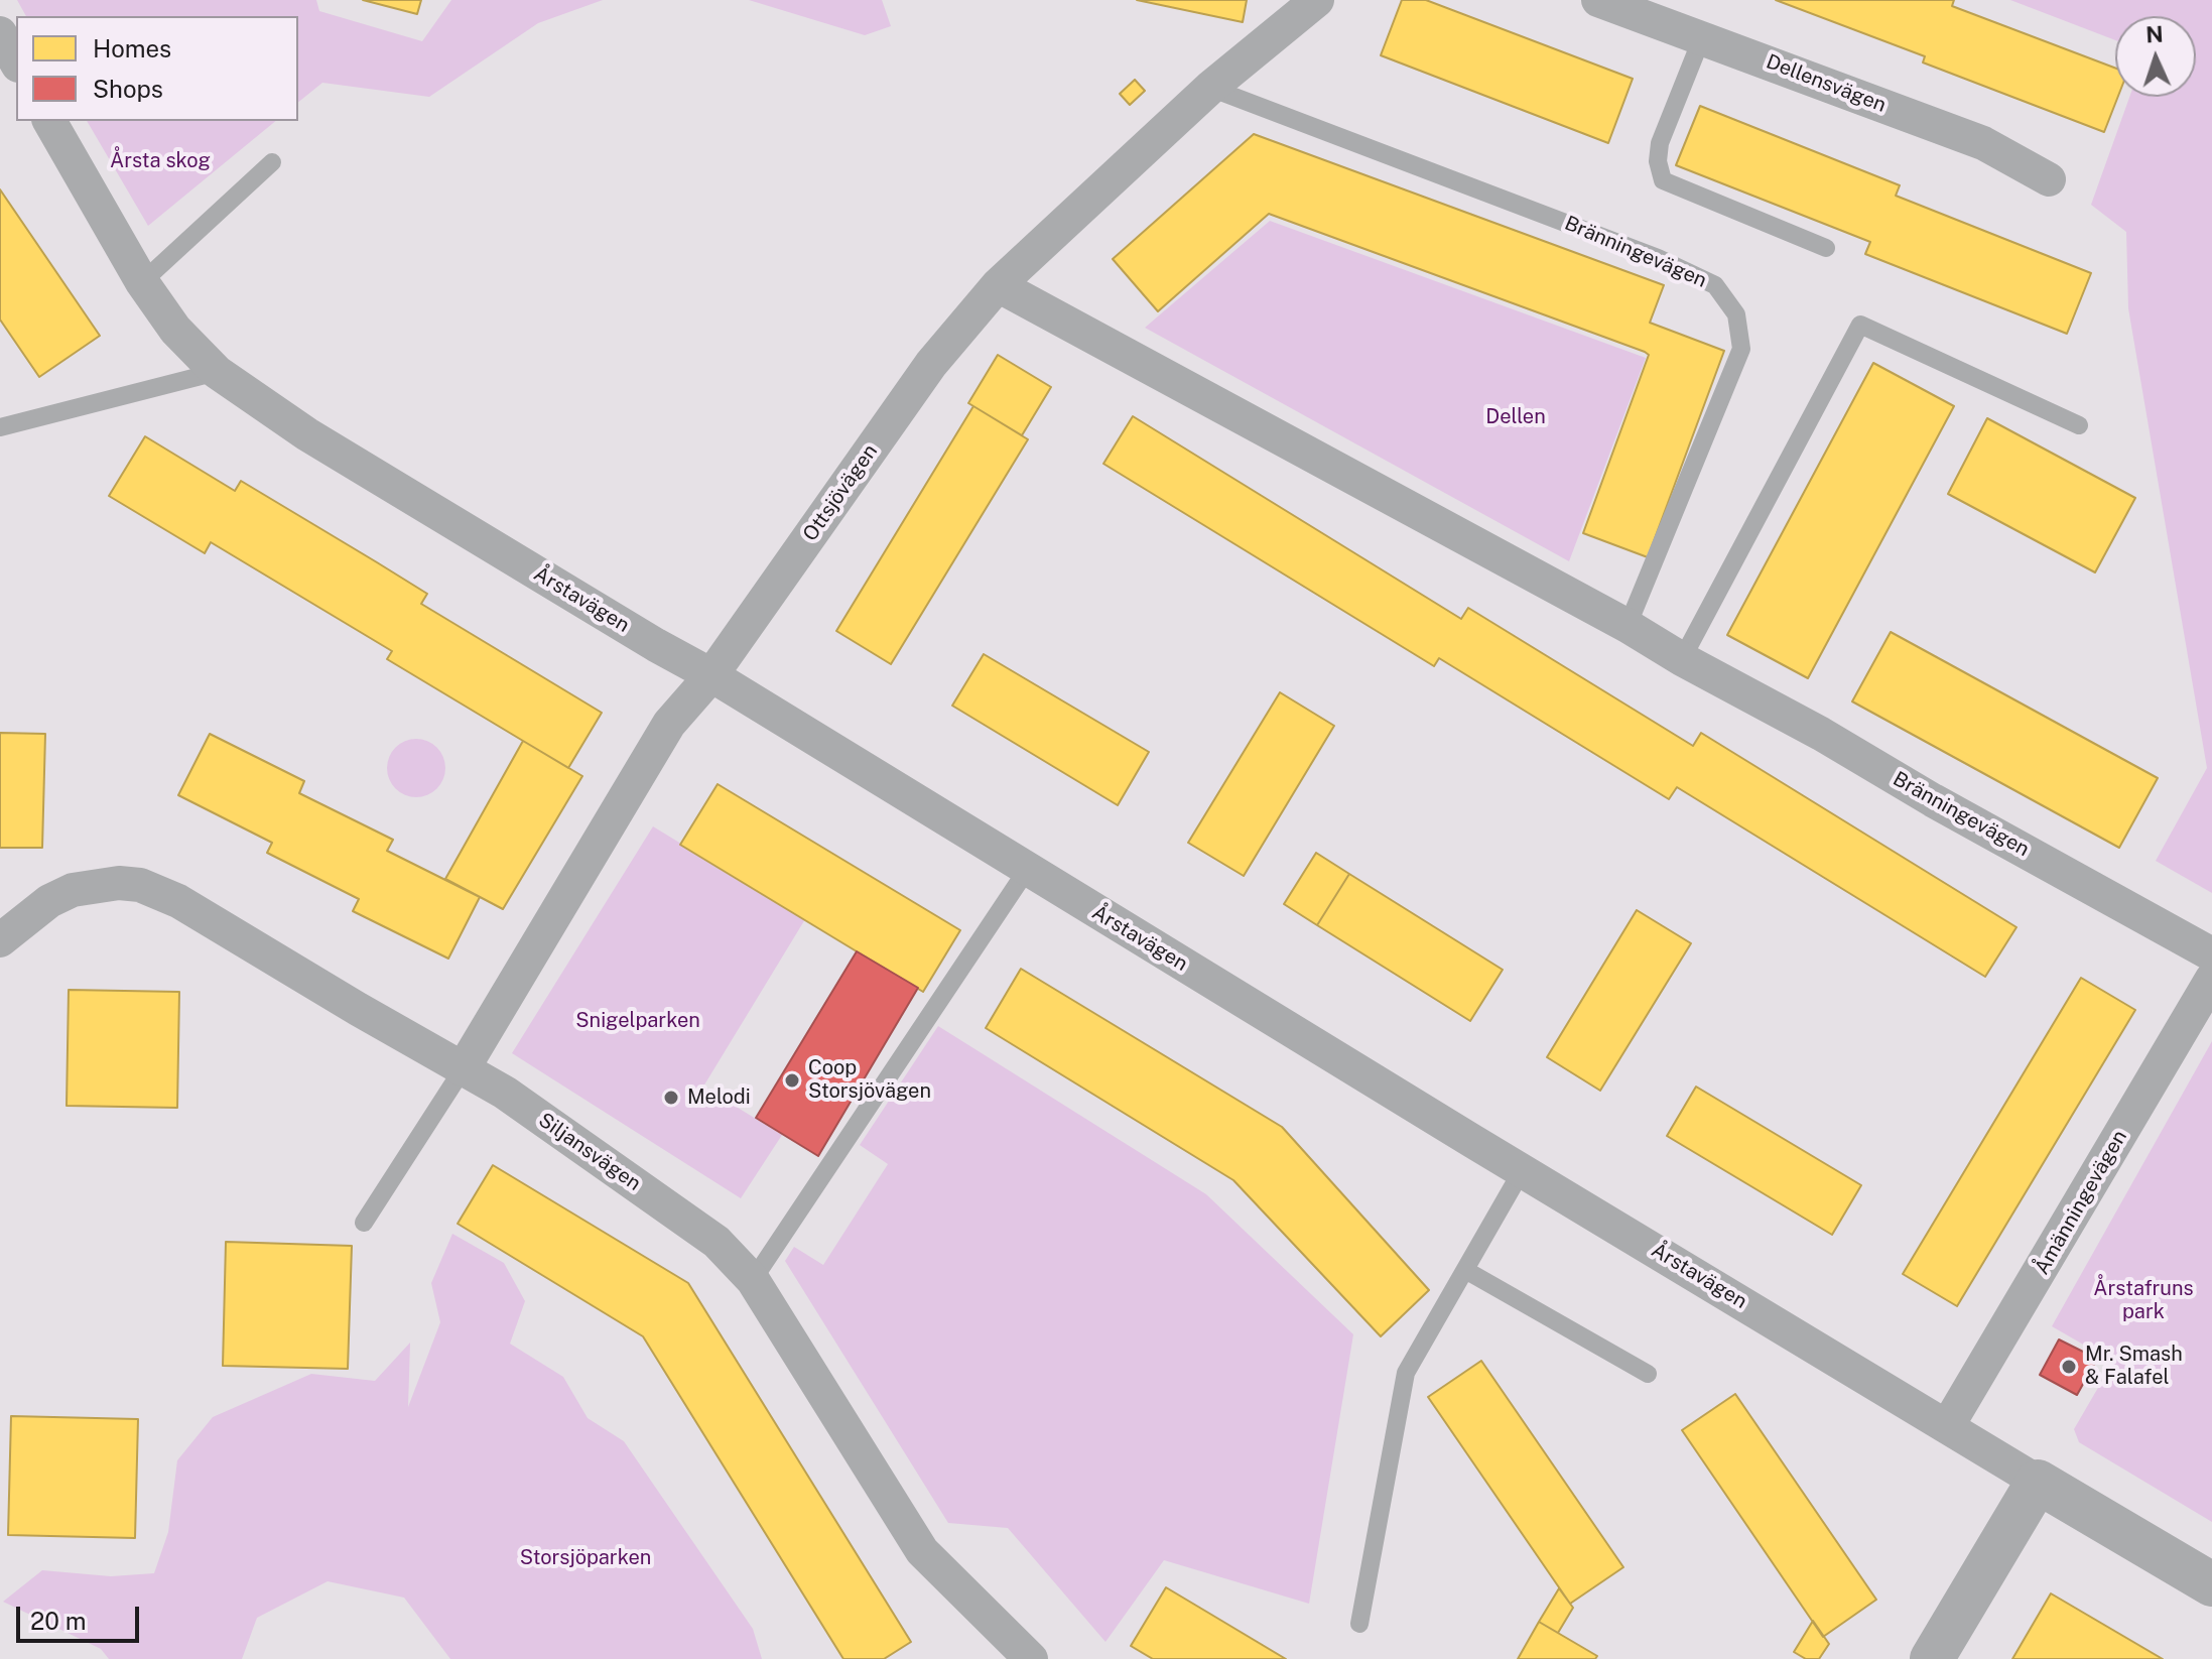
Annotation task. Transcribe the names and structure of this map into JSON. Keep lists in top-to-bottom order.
{
  "streets": {
    "street": [
      "Dellensvägen",
      "Bränningevägen",
      "Ottsjövägen",
      "Årstavägen",
      "Siljansvägen",
      "Åmänningevägen"
    ]
  },
  "crossings": [
    ["Bränningevägen", "Ottsjövägen"],
    ["Ottsjövägen", "Årstavägen"],
    ["Ottsjövägen", "Siljansvägen"],
    ["Årstavägen", "Åmänningevägen"]
  ],
  "parks": [
    "Årsta skog",
    "Dellen",
    "Snigelparken",
    "Årstafruns park",
    "Storsjöparken"
  ],
  "places": ["Coop Storsjövägen", "Melodi", "Mr. Smash & Falafel"],
  "legend": ["Homes", "Shops"],
  "scale_bar": "20 m",
  "north": "top"
}
